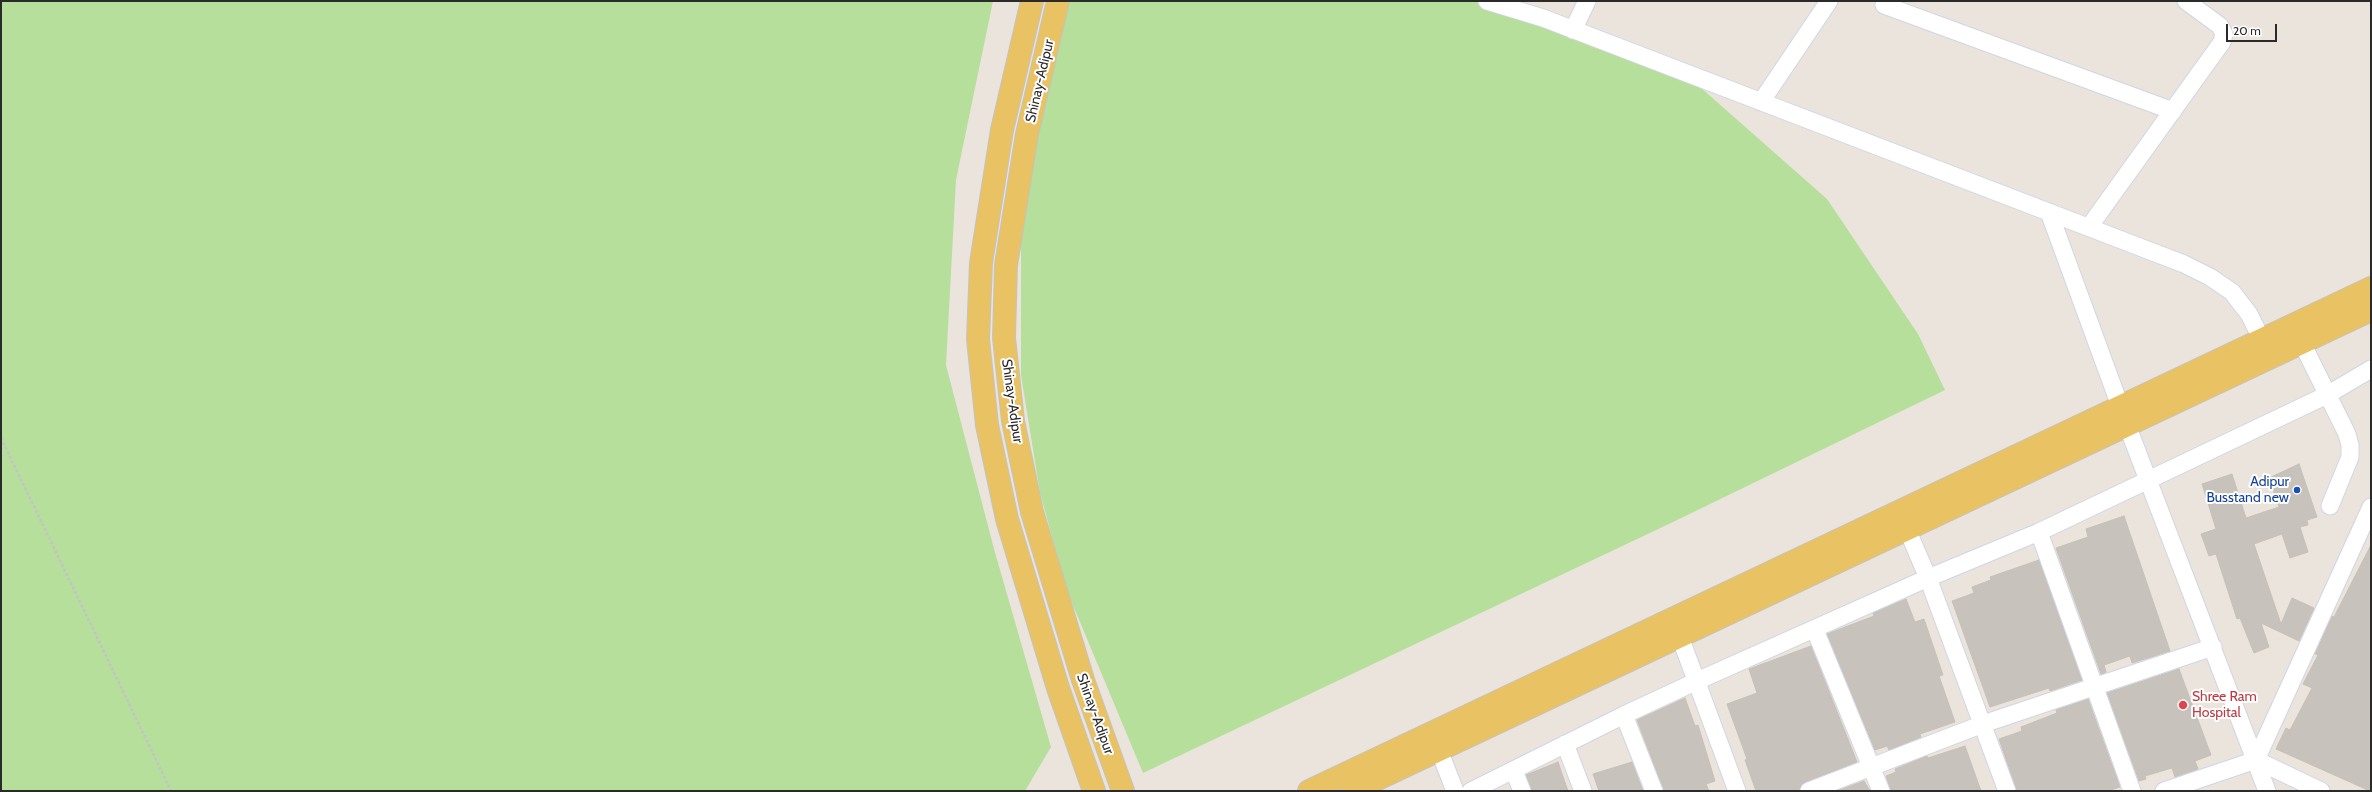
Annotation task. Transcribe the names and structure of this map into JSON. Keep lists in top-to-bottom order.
{
  "streets": {
    "main road": ["Shinay-Adipur"]
  },
  "places": ["Adipur Busstand new", "Shree Ram Hospital"],
  "scale_bar": "20 m"
}
